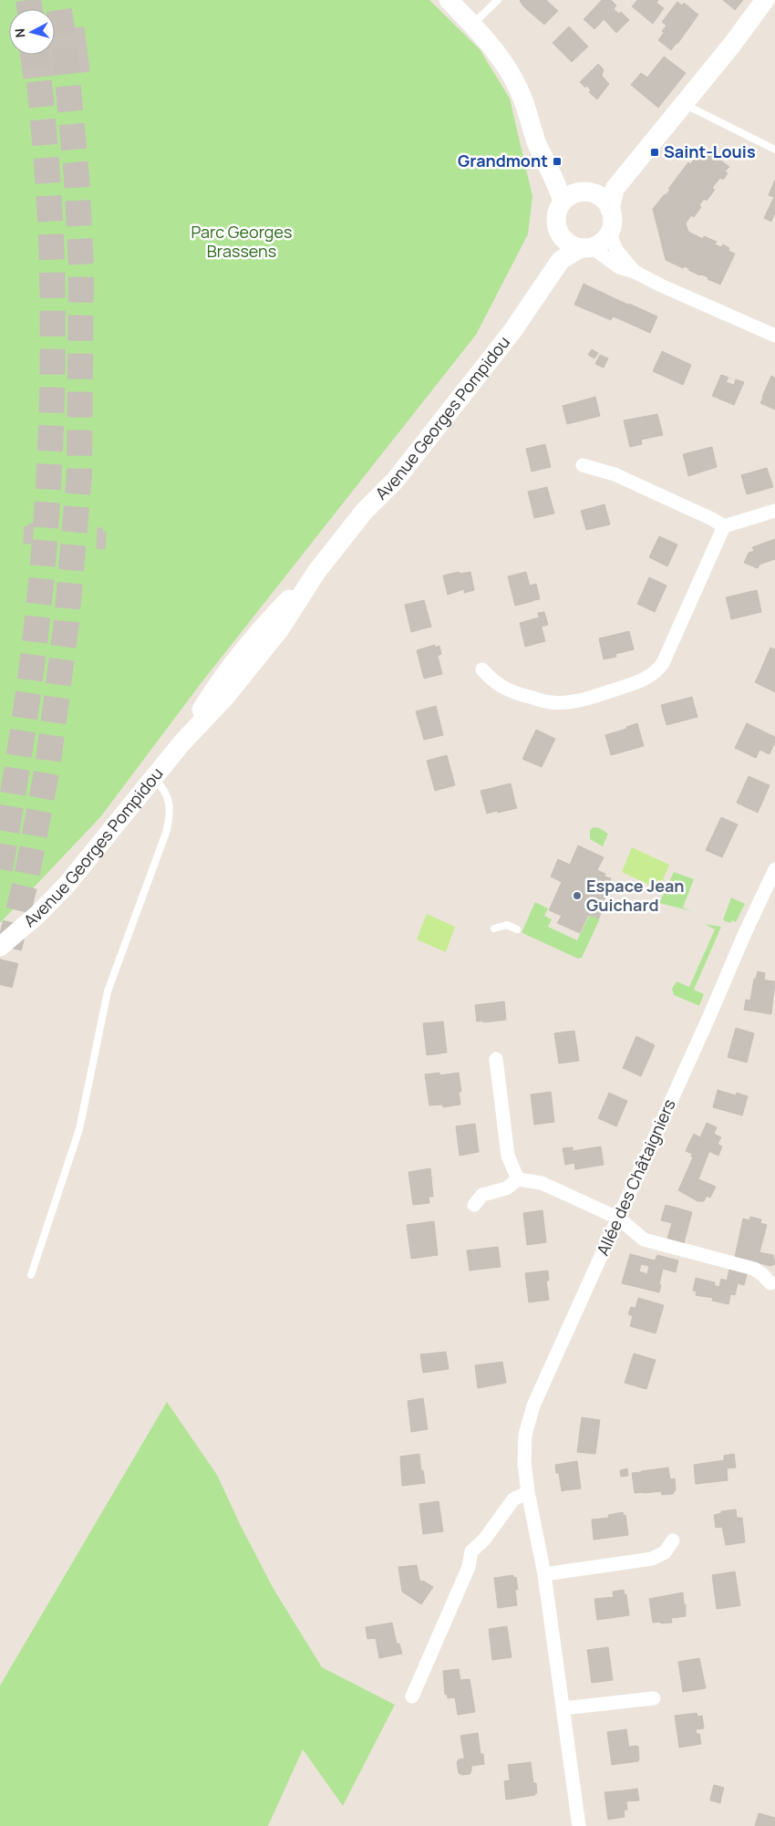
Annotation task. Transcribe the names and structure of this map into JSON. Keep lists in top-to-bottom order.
{
  "streets": {
    "street": ["Avenue Georges Pompidou", "Allée des Châtaigniers"]
  },
  "parks": ["Parc Georges Brassens"],
  "places": {
    "transit": ["Saint-Louis", "Grandmont"],
    "other": ["Espace Jean Guichard"]
  },
  "north": "left"
}
